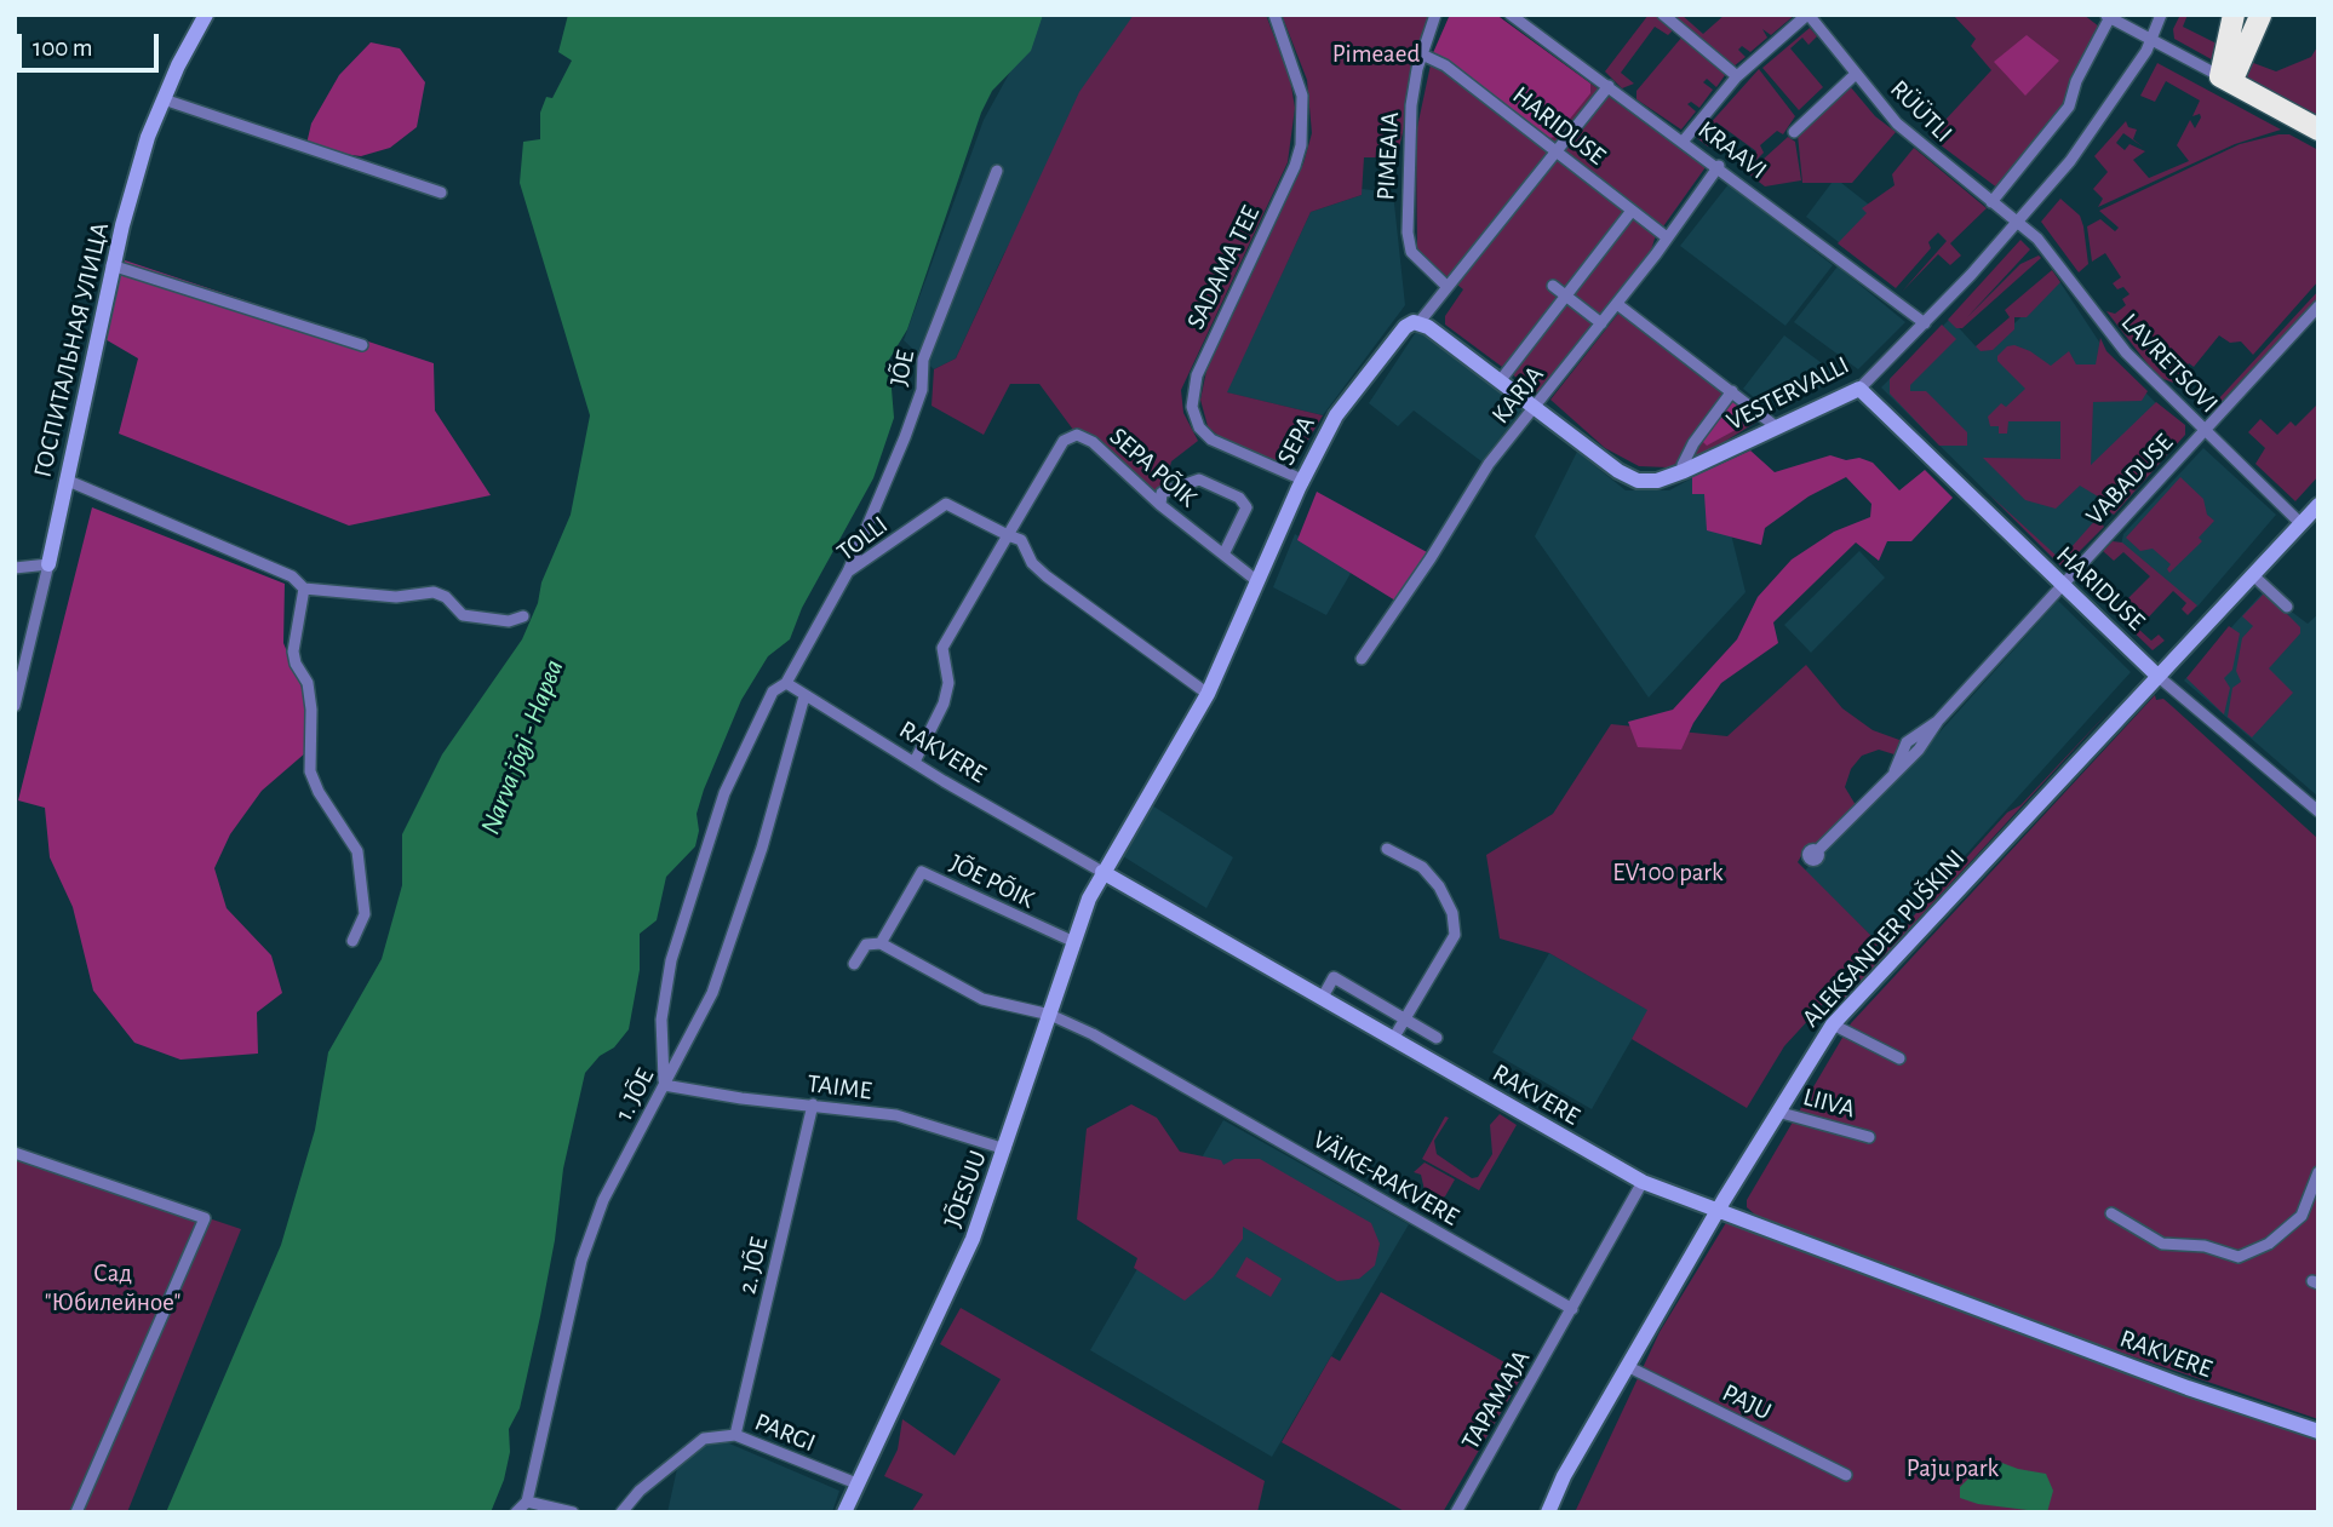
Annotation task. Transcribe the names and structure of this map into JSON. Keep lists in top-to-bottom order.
{
  "streets": {
    "street": [
      "RÜÜTLI",
      "HARIDUSE",
      "KRAAVI",
      "PIMEAIA",
      "SADAMA TEE",
      "ГОСПИТАЛЬНАЯ УЛИЦА",
      "LAVRETSOVI",
      "JÕE",
      "VESTERVALLI",
      "KARJA",
      "SEPA",
      "SEPA PÕIK",
      "VABADUSE",
      "TOLLI",
      "RAKVERE",
      "JÕE PÕIK",
      "ALEKSANDER PUŠKINI",
      "TAIME",
      "1. JÕE",
      "LIIVA",
      "VÄIKE-RAKVERE",
      "JÕESUU",
      "2. JÕE",
      "TAPAMAJA",
      "PAJU",
      "PARGI"
    ]
  },
  "crossings": [
    ["RÜÜTLI", "LAVRETSOVI"],
    ["RÜÜTLI", "VESTERVALLI"],
    ["HARIDUSE", "PIMEAIA"],
    ["HARIDUSE", "VESTERVALLI"],
    ["HARIDUSE", "KARJA"],
    ["HARIDUSE", "SEPA"],
    ["HARIDUSE", "VABADUSE"],
    ["HARIDUSE", "ALEKSANDER PUŠKINI"],
    ["KRAAVI", "VESTERVALLI"],
    ["KRAAVI", "KARJA"],
    ["KRAAVI", "SEPA"],
    ["PIMEAIA", "SEPA"],
    ["SADAMA TEE", "SEPA"],
    ["LAVRETSOVI", "VESTERVALLI"],
    ["LAVRETSOVI", "VABADUSE"],
    ["LAVRETSOVI", "ALEKSANDER PUŠKINI"],
    ["JÕE", "TOLLI"],
    ["VESTERVALLI", "KARJA"],
    ["VESTERVALLI", "SEPA"],
    ["SEPA", "SEPA PÕIK"],
    ["SEPA", "TOLLI"],
    ["SEPA", "RAKVERE"],
    ["SEPA", "JÕESUU"],
    ["SEPA PÕIK", "TOLLI"],
    ["TOLLI", "RAKVERE"],
    ["TOLLI", "TAIME"],
    ["TOLLI", "1. JÕE"],
    ["RAKVERE", "ALEKSANDER PUŠKINI"],
    ["RAKVERE", "1. JÕE"],
    ["RAKVERE", "JÕESUU"],
    ["JÕE PÕIK", "JÕESUU"],
    ["ALEKSANDER PUŠKINI", "LIIVA"],
    ["ALEKSANDER PUŠKINI", "PAJU"],
    ["TAIME", "1. JÕE"],
    ["TAIME", "JÕESUU"],
    ["TAIME", "2. JÕE"],
    ["VÄIKE-RAKVERE", "JÕESUU"],
    ["VÄIKE-RAKVERE", "TAPAMAJA"],
    ["JÕESUU", "PARGI"],
    ["2. JÕE", "PARGI"]
  ],
  "water": ["Narva jõgi - Нарва"],
  "parks": [
    "Pimeaed",
    "EV100 park",
    "Сад \"Юбилейное\"",
    "Paju park"
  ],
  "scale_bar": "100 m"
}
